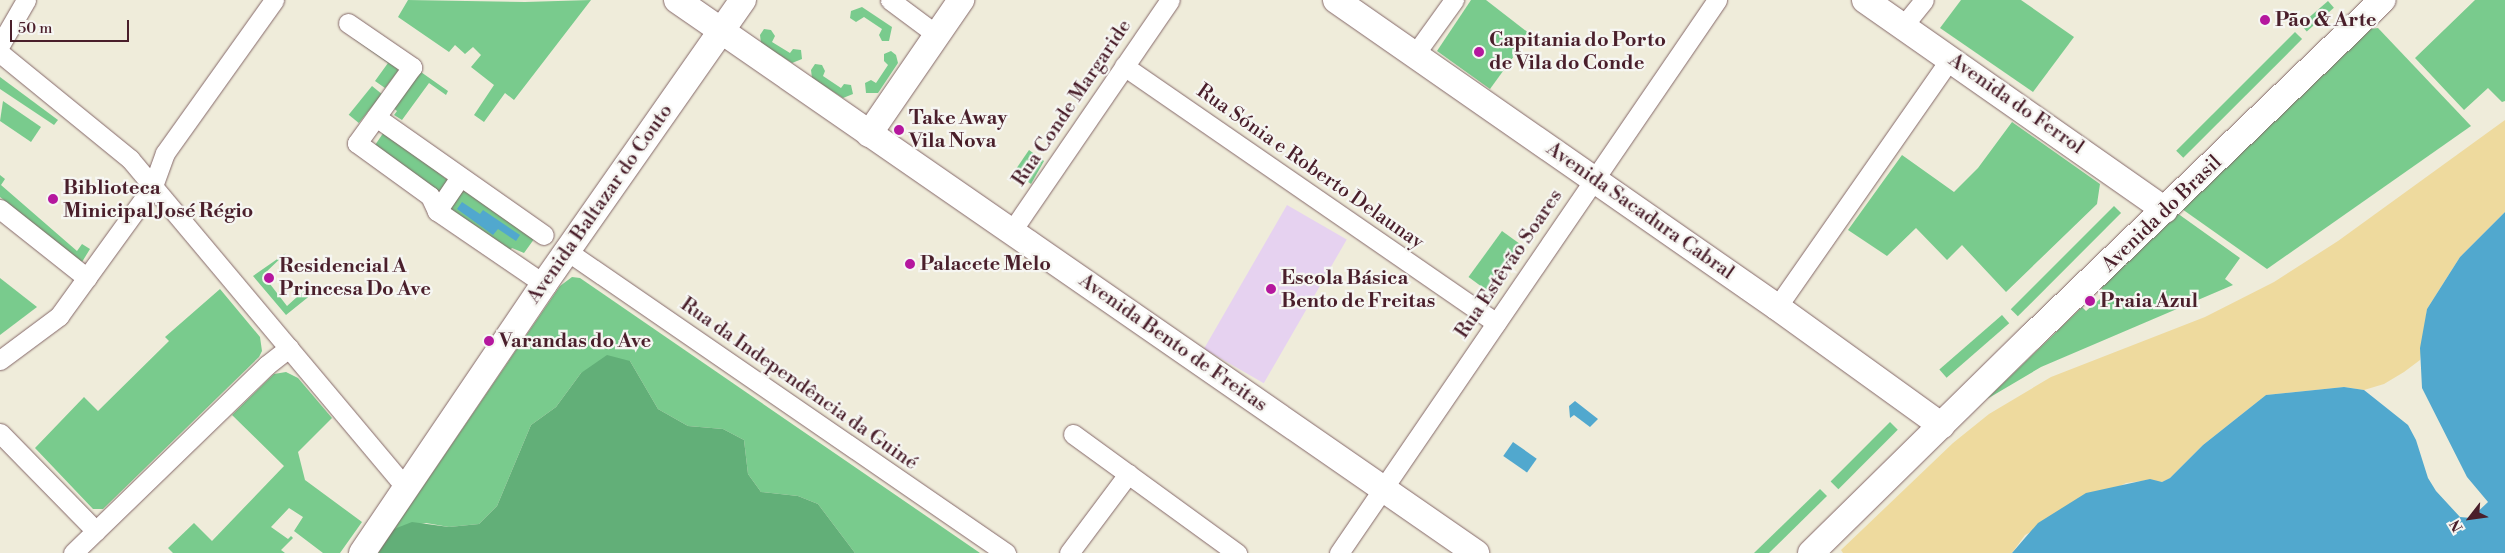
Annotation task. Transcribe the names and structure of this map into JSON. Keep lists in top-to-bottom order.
{
  "streets": {
    "street": [
      "Rua Conde Margaride",
      "Avenida do Ferrol",
      "Rua Sónia e Roberto Delaunay",
      "Avenida Baltazar do Couto",
      "Avenida Sacadura Cabral",
      "Avenida do Brasil",
      "Rua Estêvão Soares",
      "Avenida Bento de Freitas",
      "Rua da Independência da Guiné"
    ]
  },
  "crossings": [
    ["Rua Conde Margaride", "Rua Sónia e Roberto Delaunay"],
    ["Rua Conde Margaride", "Avenida Bento de Freitas"],
    ["Avenida do Ferrol", "Avenida do Brasil"],
    ["Rua Sónia e Roberto Delaunay", "Rua Estêvão Soares"],
    ["Avenida Baltazar do Couto", "Avenida Bento de Freitas"],
    ["Avenida Baltazar do Couto", "Rua da Independência da Guiné"],
    ["Avenida Sacadura Cabral", "Avenida do Brasil"],
    ["Avenida Sacadura Cabral", "Rua Estêvão Soares"],
    ["Rua Estêvão Soares", "Avenida Bento de Freitas"]
  ],
  "places": [
    "Pão & Arte",
    "Capitania do Porto de Vila do Conde",
    "Take Away Vila Nova",
    "Biblioteca Minicipal José Régio",
    "Palacete Melo",
    "Residencial A Princesa Do Ave",
    "Escola Básica Bento de Freitas",
    "Praia Azul",
    "Varandas do Ave"
  ],
  "scale_bar": "50 m",
  "north": "bottom left"
}
